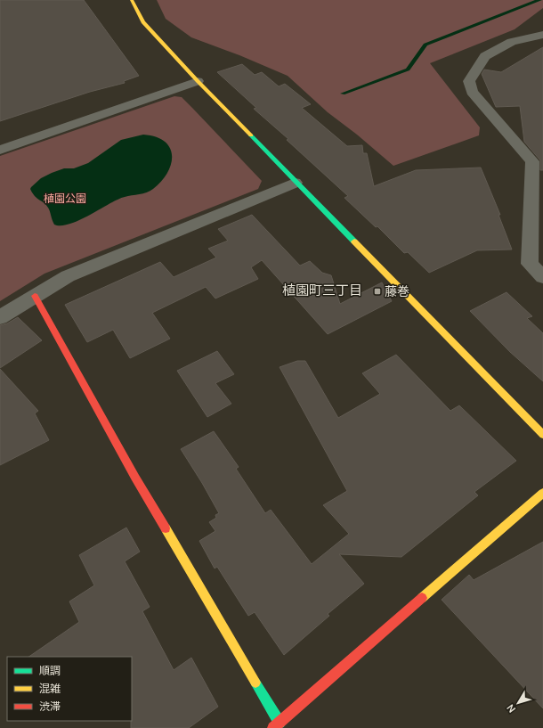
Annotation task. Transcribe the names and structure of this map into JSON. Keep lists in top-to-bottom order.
{
  "districts": ["植園町三丁目"],
  "parks": ["植園公園"],
  "places": {
    "transit": ["藤巻"]
  },
  "legend": ["順調", "混雑", "渋滞"],
  "north": "bottom left"
}
